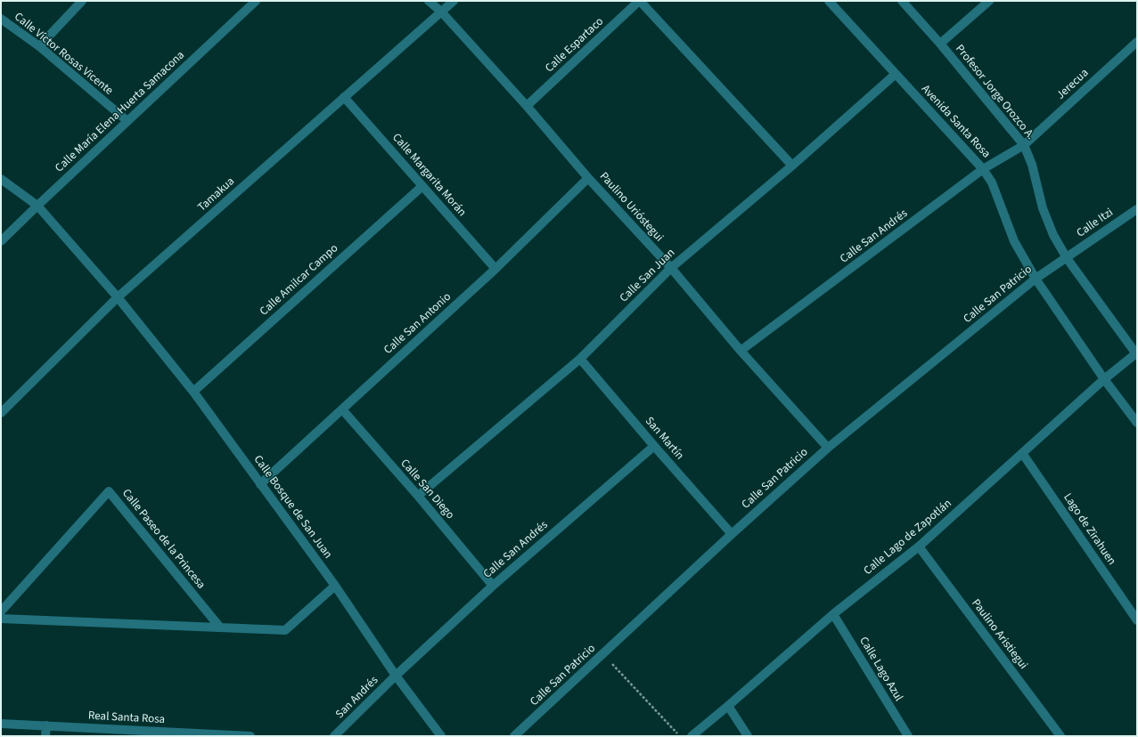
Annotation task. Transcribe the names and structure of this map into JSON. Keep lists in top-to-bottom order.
{
  "streets": {
    "street": [
      "Calle Espartaco",
      "Calle Víctor Rosas Vicente",
      "Jerecua",
      "Profesor Jorge Orozco A.",
      "Calle María Elena Huerta Samacona",
      "Avenida Santa Rosa",
      "Calle Margarita Morán",
      "Tamakua",
      "Paulino Urióstegui",
      "Calle Itzi",
      "Calle San Andrés",
      "Calle San Juan",
      "Calle Amilcar Campo",
      "Calle San Patricio",
      "Calle San Antonio",
      "San Martín",
      "Calle San Diego",
      "Calle Bosque de San Juan",
      "Lago de Zirahuen",
      "Calle Lago de Zapotlán",
      "Calle Paseo de la Princesa",
      "Paulino Aristiegui",
      "Calle Lago Azul",
      "San Andrés",
      "Real Santa Rosa"
    ]
  },
  "crossings": [
    ["Calle Espartaco", "Paulino Urióstegui"],
    ["Calle Víctor Rosas Vicente", "Calle María Elena Huerta Samacona"],
    ["Jerecua", "Profesor Jorge Orozco A."],
    ["Jerecua", "Calle San Andrés"],
    ["Profesor Jorge Orozco A.", "Calle Itzi"],
    ["Profesor Jorge Orozco A.", "Calle San Andrés"],
    ["Profesor Jorge Orozco A.", "Calle San Patricio"],
    ["Profesor Jorge Orozco A.", "Calle Lago de Zapotlán"],
    ["Calle María Elena Huerta Samacona", "Calle Bosque de San Juan"],
    ["Avenida Santa Rosa", "Calle San Andrés"],
    ["Avenida Santa Rosa", "Calle San Juan"],
    ["Avenida Santa Rosa", "Calle San Patricio"],
    ["Avenida Santa Rosa", "Calle Lago de Zapotlán"],
    ["Calle Margarita Morán", "Tamakua"],
    ["Calle Margarita Morán", "Calle Amilcar Campo"],
    ["Calle Margarita Morán", "Calle San Antonio"],
    ["Tamakua", "Paulino Urióstegui"],
    ["Tamakua", "Calle Bosque de San Juan"],
    ["Paulino Urióstegui", "Calle San Andrés"],
    ["Paulino Urióstegui", "Calle San Juan"],
    ["Paulino Urióstegui", "Calle San Patricio"],
    ["Paulino Urióstegui", "Calle San Antonio"],
    ["Calle Itzi", "Calle San Patricio"],
    ["Calle San Andrés", "San Martín"],
    ["Calle San Andrés", "Calle San Diego"],
    ["Calle San Andrés", "Calle Bosque de San Juan"],
    ["Calle San Andrés", "San Andrés"],
    ["Calle San Juan", "San Martín"],
    ["Calle San Juan", "Calle San Diego"],
    ["Calle Amilcar Campo", "Calle Bosque de San Juan"],
    ["Calle San Patricio", "San Martín"],
    ["Calle San Antonio", "Calle San Diego"],
    ["Calle San Antonio", "Calle Bosque de San Juan"],
    ["Calle Bosque de San Juan", "San Andrés"],
    ["Lago de Zirahuen", "Calle Lago de Zapotlán"],
    ["Calle Lago de Zapotlán", "Paulino Aristiegui"],
    ["Calle Lago de Zapotlán", "Calle Lago Azul"]
  ]
}
